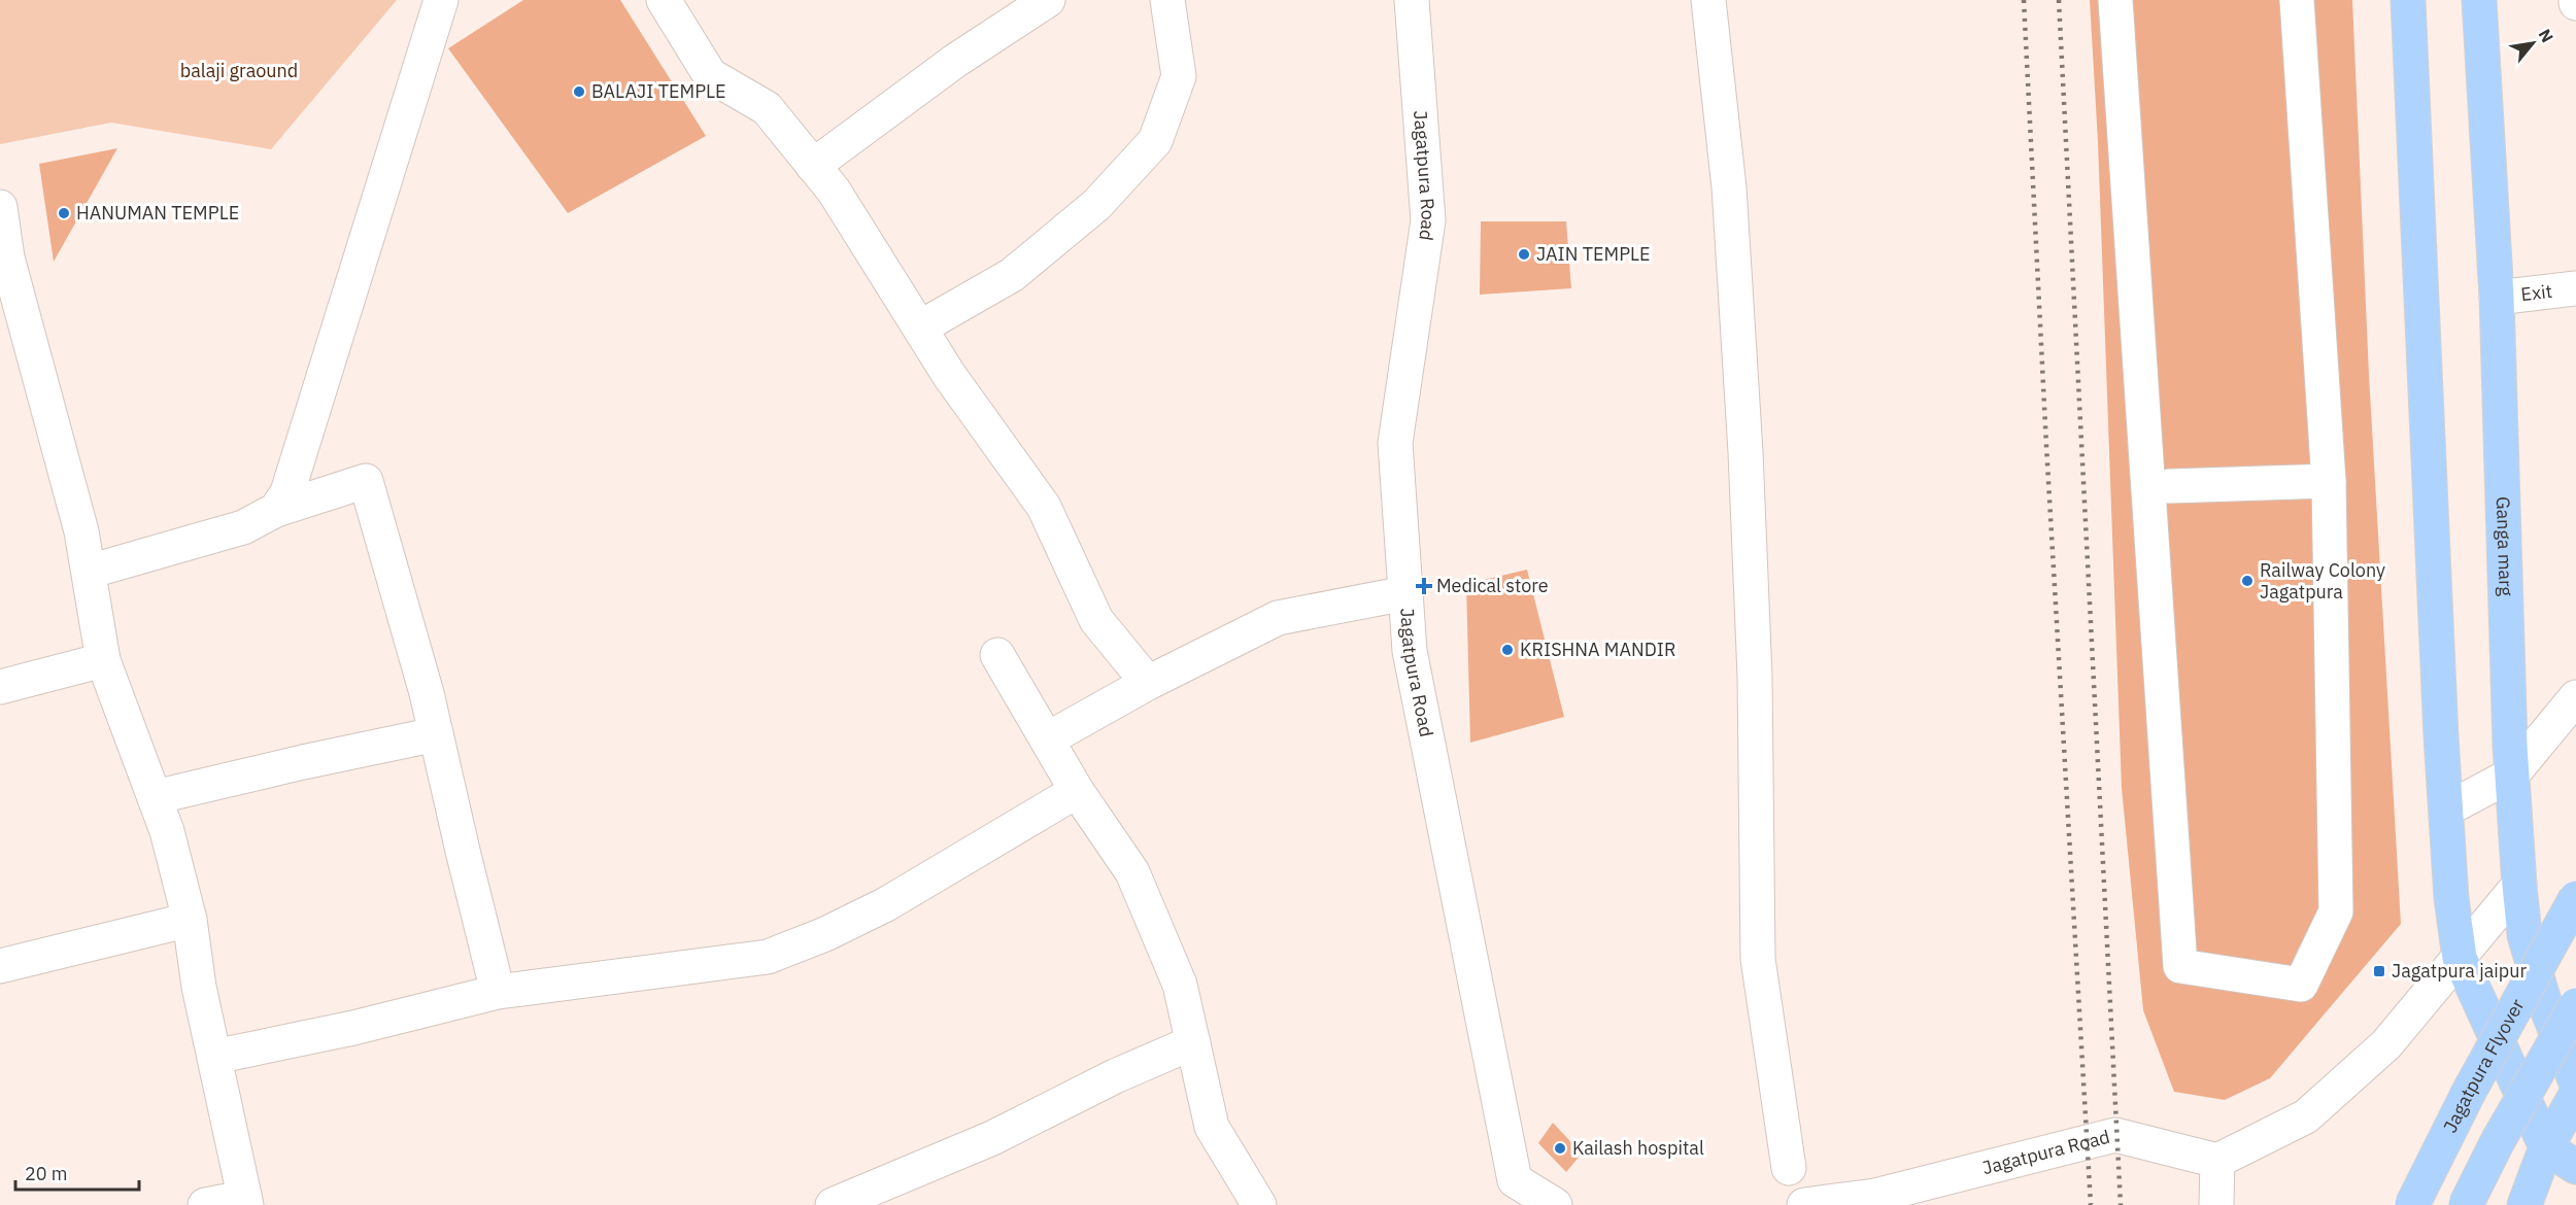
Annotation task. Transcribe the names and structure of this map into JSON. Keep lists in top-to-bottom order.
{
  "streets": {
    "main road": ["Ganga marg", "Jagatpura Flyover"],
    "street": ["Jagatpura Road", "Exit"]
  },
  "crossings": [
    ["Exit", "Ganga marg"]
  ],
  "parks": ["balaji graound"],
  "places": {
    "other": [
      "BALAJI TEMPLE",
      "HANUMAN TEMPLE",
      "JAIN TEMPLE",
      "Railway Colony Jagatpura",
      "KRISHNA MANDIR",
      "Kailash hospital"
    ],
    "health": ["Medical store"],
    "transit": ["Jagatpura jaipur"]
  },
  "scale_bar": "20 m",
  "north": "top right"
}
